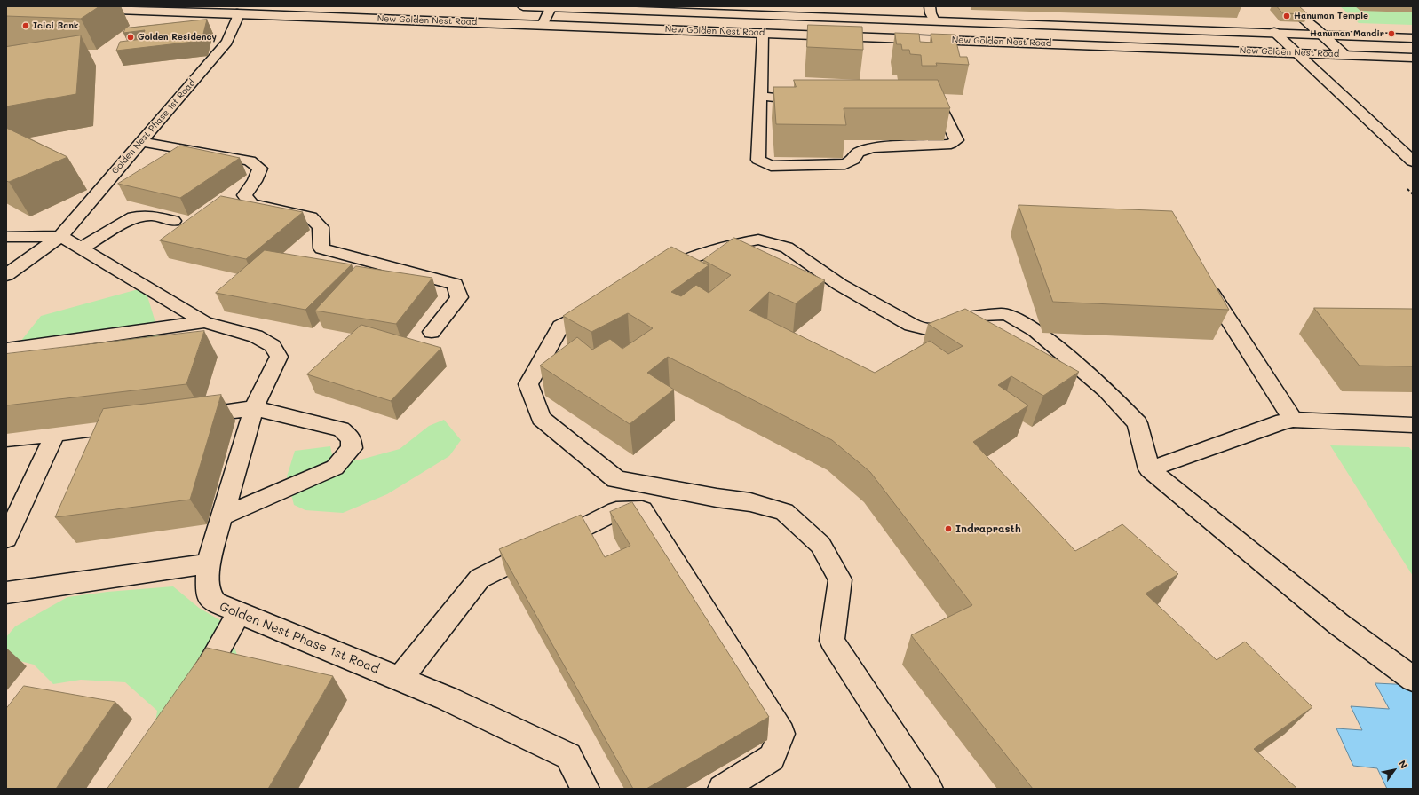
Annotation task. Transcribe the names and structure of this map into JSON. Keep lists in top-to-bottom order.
{
  "streets": {
    "street": ["New Golden Nest Road", "Golden Nest Phase 1st Road"]
  },
  "crossings": [
    ["New Golden Nest Road", "Golden Nest Phase 1st Road"]
  ],
  "places": [
    "Hanuman Temple",
    "Icici Bank",
    "Hanuman Mandir",
    "Golden Residency",
    "Indraprasth"
  ],
  "north": "top right"
}
